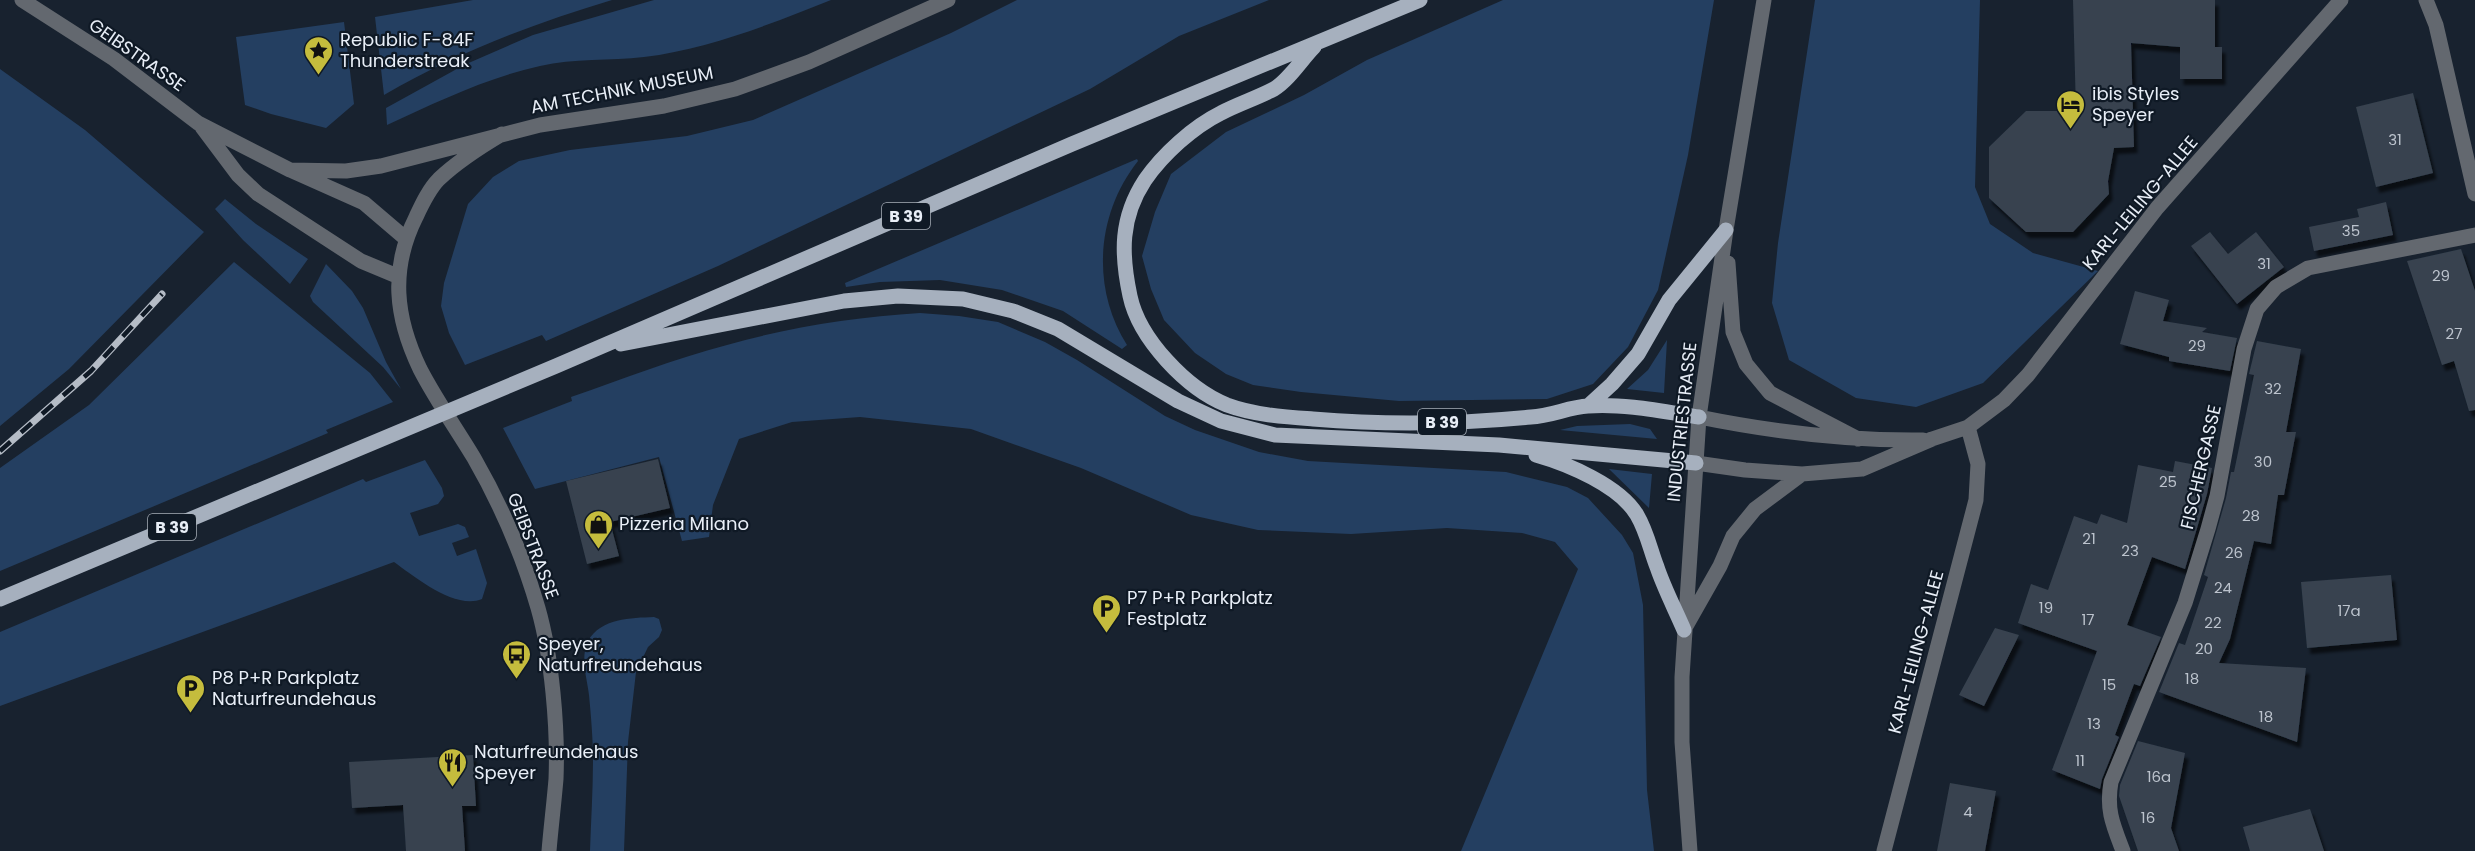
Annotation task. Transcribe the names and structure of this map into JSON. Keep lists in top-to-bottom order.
{
  "streets": {
    "main road": ["B 39"],
    "street": [
      "GEIBSTRASSE",
      "AM TECHNIK MUSEUM",
      "KARL-LEILING-ALLEE",
      "INDUSTRIESTRASSE",
      "FISCHERGASSE"
    ]
  },
  "crossings": [
    ["GEIBSTRASSE", "AM TECHNIK MUSEUM"],
    ["KARL-LEILING-ALLEE", "B 39"],
    ["KARL-LEILING-ALLEE", "INDUSTRIESTRASSE"],
    ["B 39", "INDUSTRIESTRASSE"]
  ],
  "places": {
    "place": ["Republic F-84F Thunderstreak"],
    "hotel": ["ibis Styles Speyer"],
    "shop": ["Pizzeria Milano"],
    "parking": ["P7 P+R Parkplatz Festplatz", "P8 P+R Parkplatz Naturfreundehaus"],
    "bus stop": ["Speyer, Naturfreundehaus"],
    "restaurant": ["Naturfreundehaus Speyer"]
  },
  "house_numbers": [
    "31",
    "35",
    "31",
    "29",
    "27",
    "29",
    "32",
    "30",
    "25",
    "28",
    "21",
    "23",
    "26",
    "24",
    "19",
    "17a",
    "17",
    "22",
    "20",
    "18",
    "15",
    "18",
    "13",
    "11",
    "16a",
    "4",
    "16"
  ]
}
